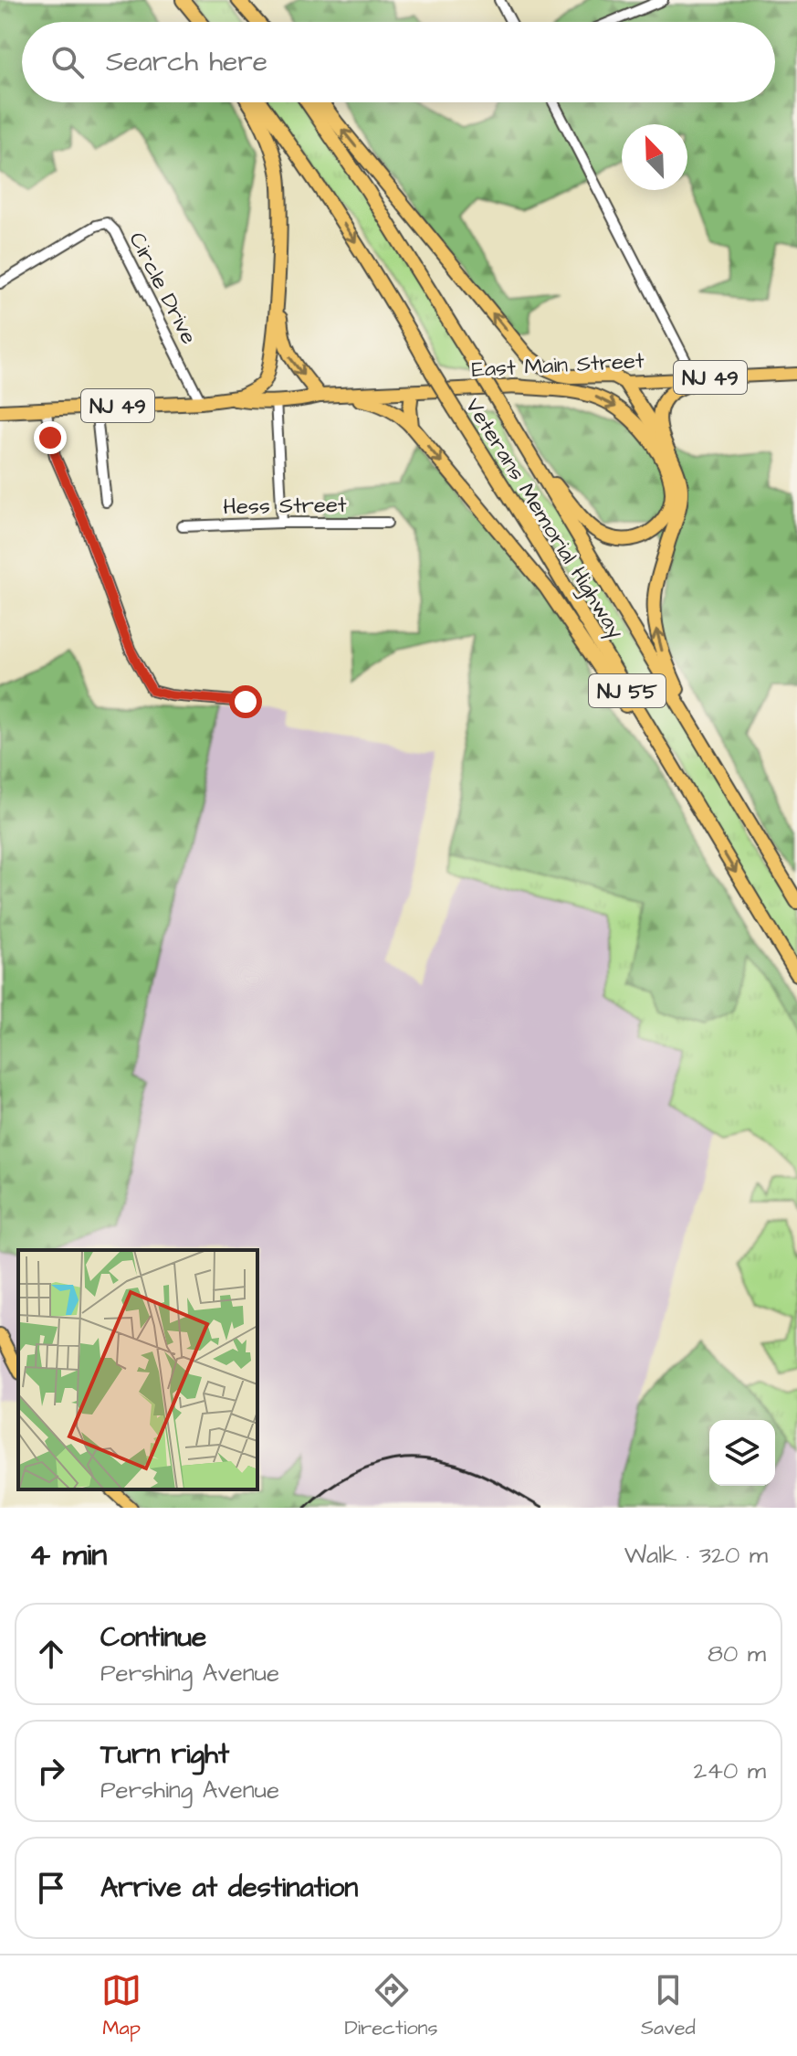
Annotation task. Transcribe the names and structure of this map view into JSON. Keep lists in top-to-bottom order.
{
  "streets": {
    "highway": [
      "East Main Street",
      "NJ 49",
      "Veterans Memorial Highway",
      "NJ 55"
    ],
    "street": ["Circle Drive", "Hess Street"]
  },
  "crossings": [
    ["Circle Drive", "East Main Street"]
  ],
  "north": "top left",
  "page": {
    "search": "Search here",
    "heading": ["4 min", "Walk · 320 m"],
    "list": [
      ["Continue", "Pershing Avenue", "80 m"],
      ["Turn right", "Pershing Avenue", "240 m"],
      "Arrive at destination"
    ],
    "nav": ["Map", "Directions", "Saved"]
  }
}
